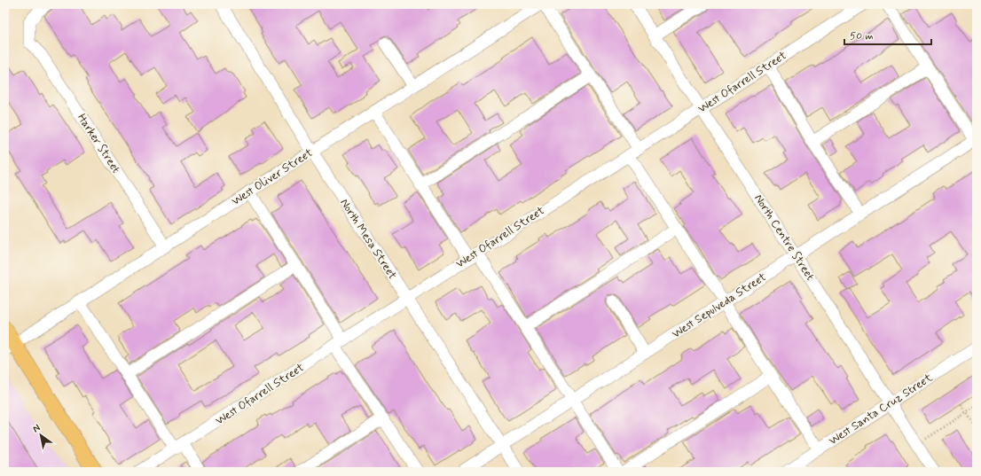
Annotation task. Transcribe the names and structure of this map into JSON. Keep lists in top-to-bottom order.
{
  "streets": {
    "street": [
      "West Ofarrell Street",
      "Harker Street",
      "West Oliver Street",
      "North Centre Street",
      "North Mesa Street",
      "West Sepulveda Street",
      "West Santa Cruz Street"
    ]
  },
  "crossings": [
    ["West Ofarrell Street", "North Centre Street"],
    ["West Ofarrell Street", "North Mesa Street"],
    ["Harker Street", "West Oliver Street"],
    ["West Oliver Street", "North Mesa Street"],
    ["North Centre Street", "West Sepulveda Street"],
    ["North Centre Street", "West Santa Cruz Street"],
    ["North Mesa Street", "West Sepulveda Street"]
  ],
  "scale_bar": "50 m",
  "north": "top left"
}
